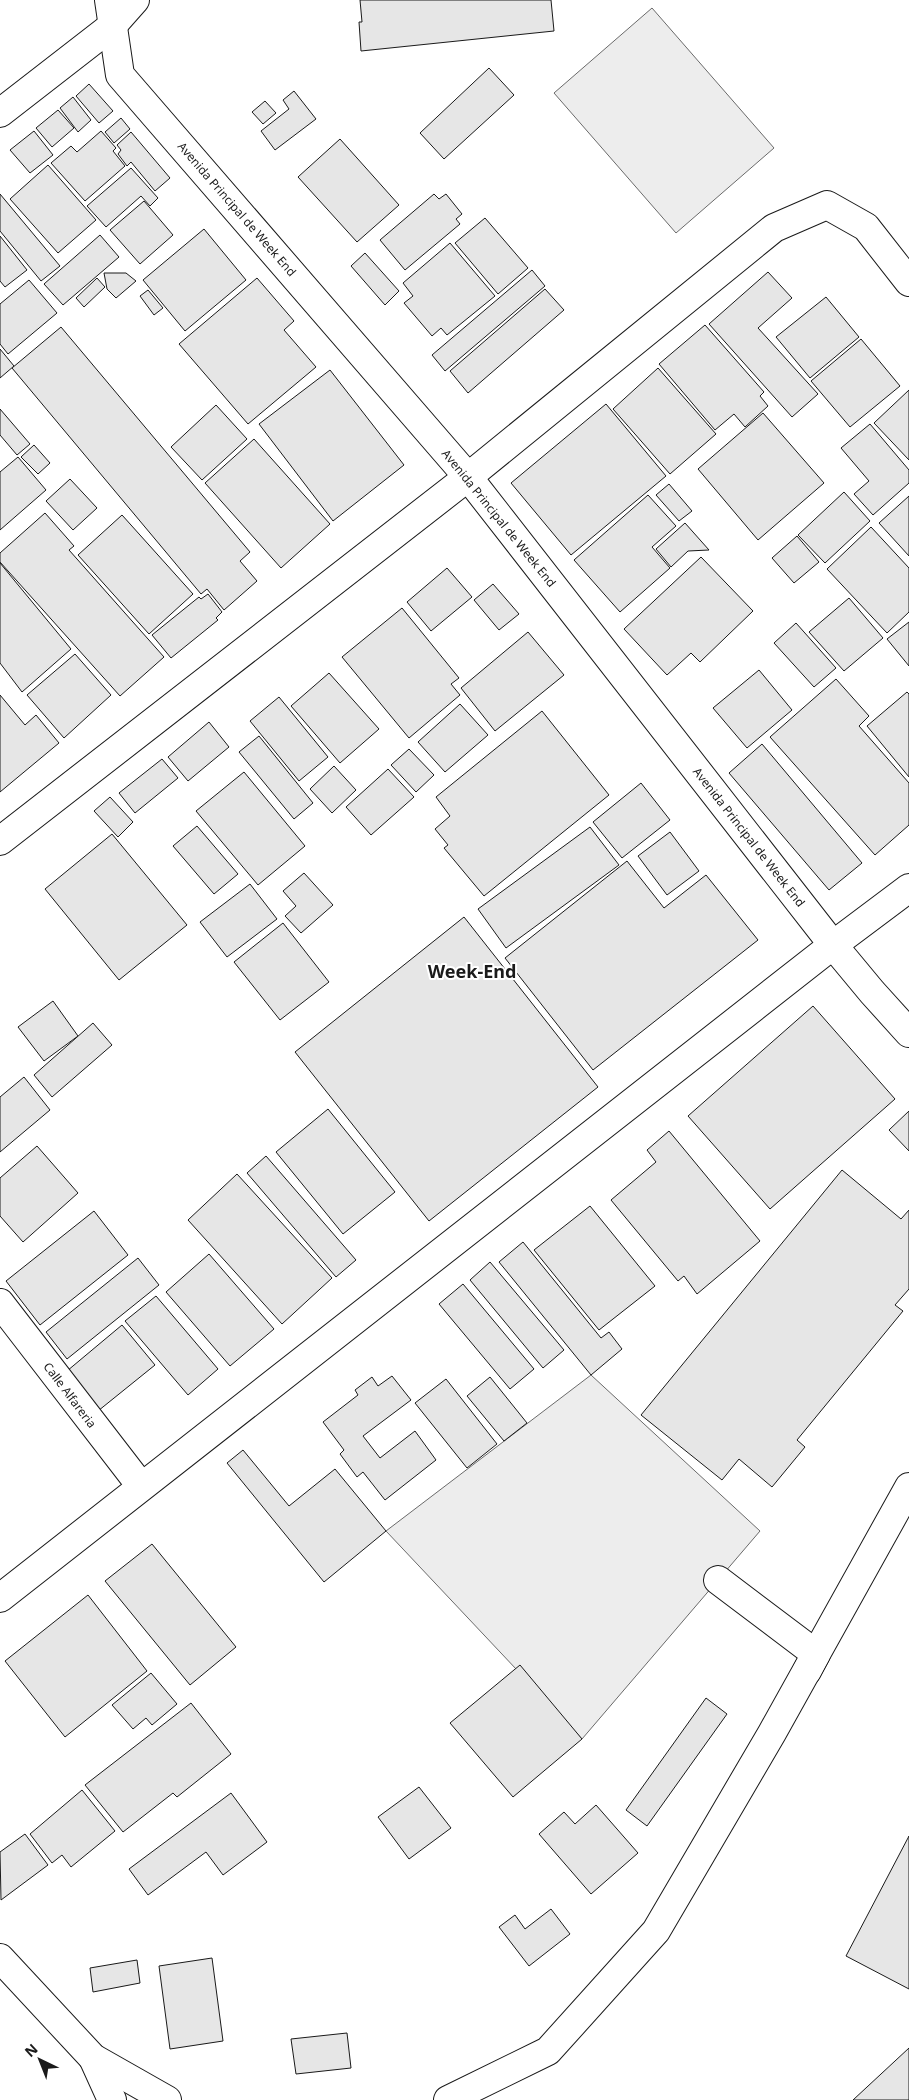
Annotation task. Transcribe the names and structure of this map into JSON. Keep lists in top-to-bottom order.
{
  "streets": {
    "street": ["Avenida Principal de Week End", "Calle Alfareria"]
  },
  "districts": ["Week-End"],
  "north": "top left"
}
